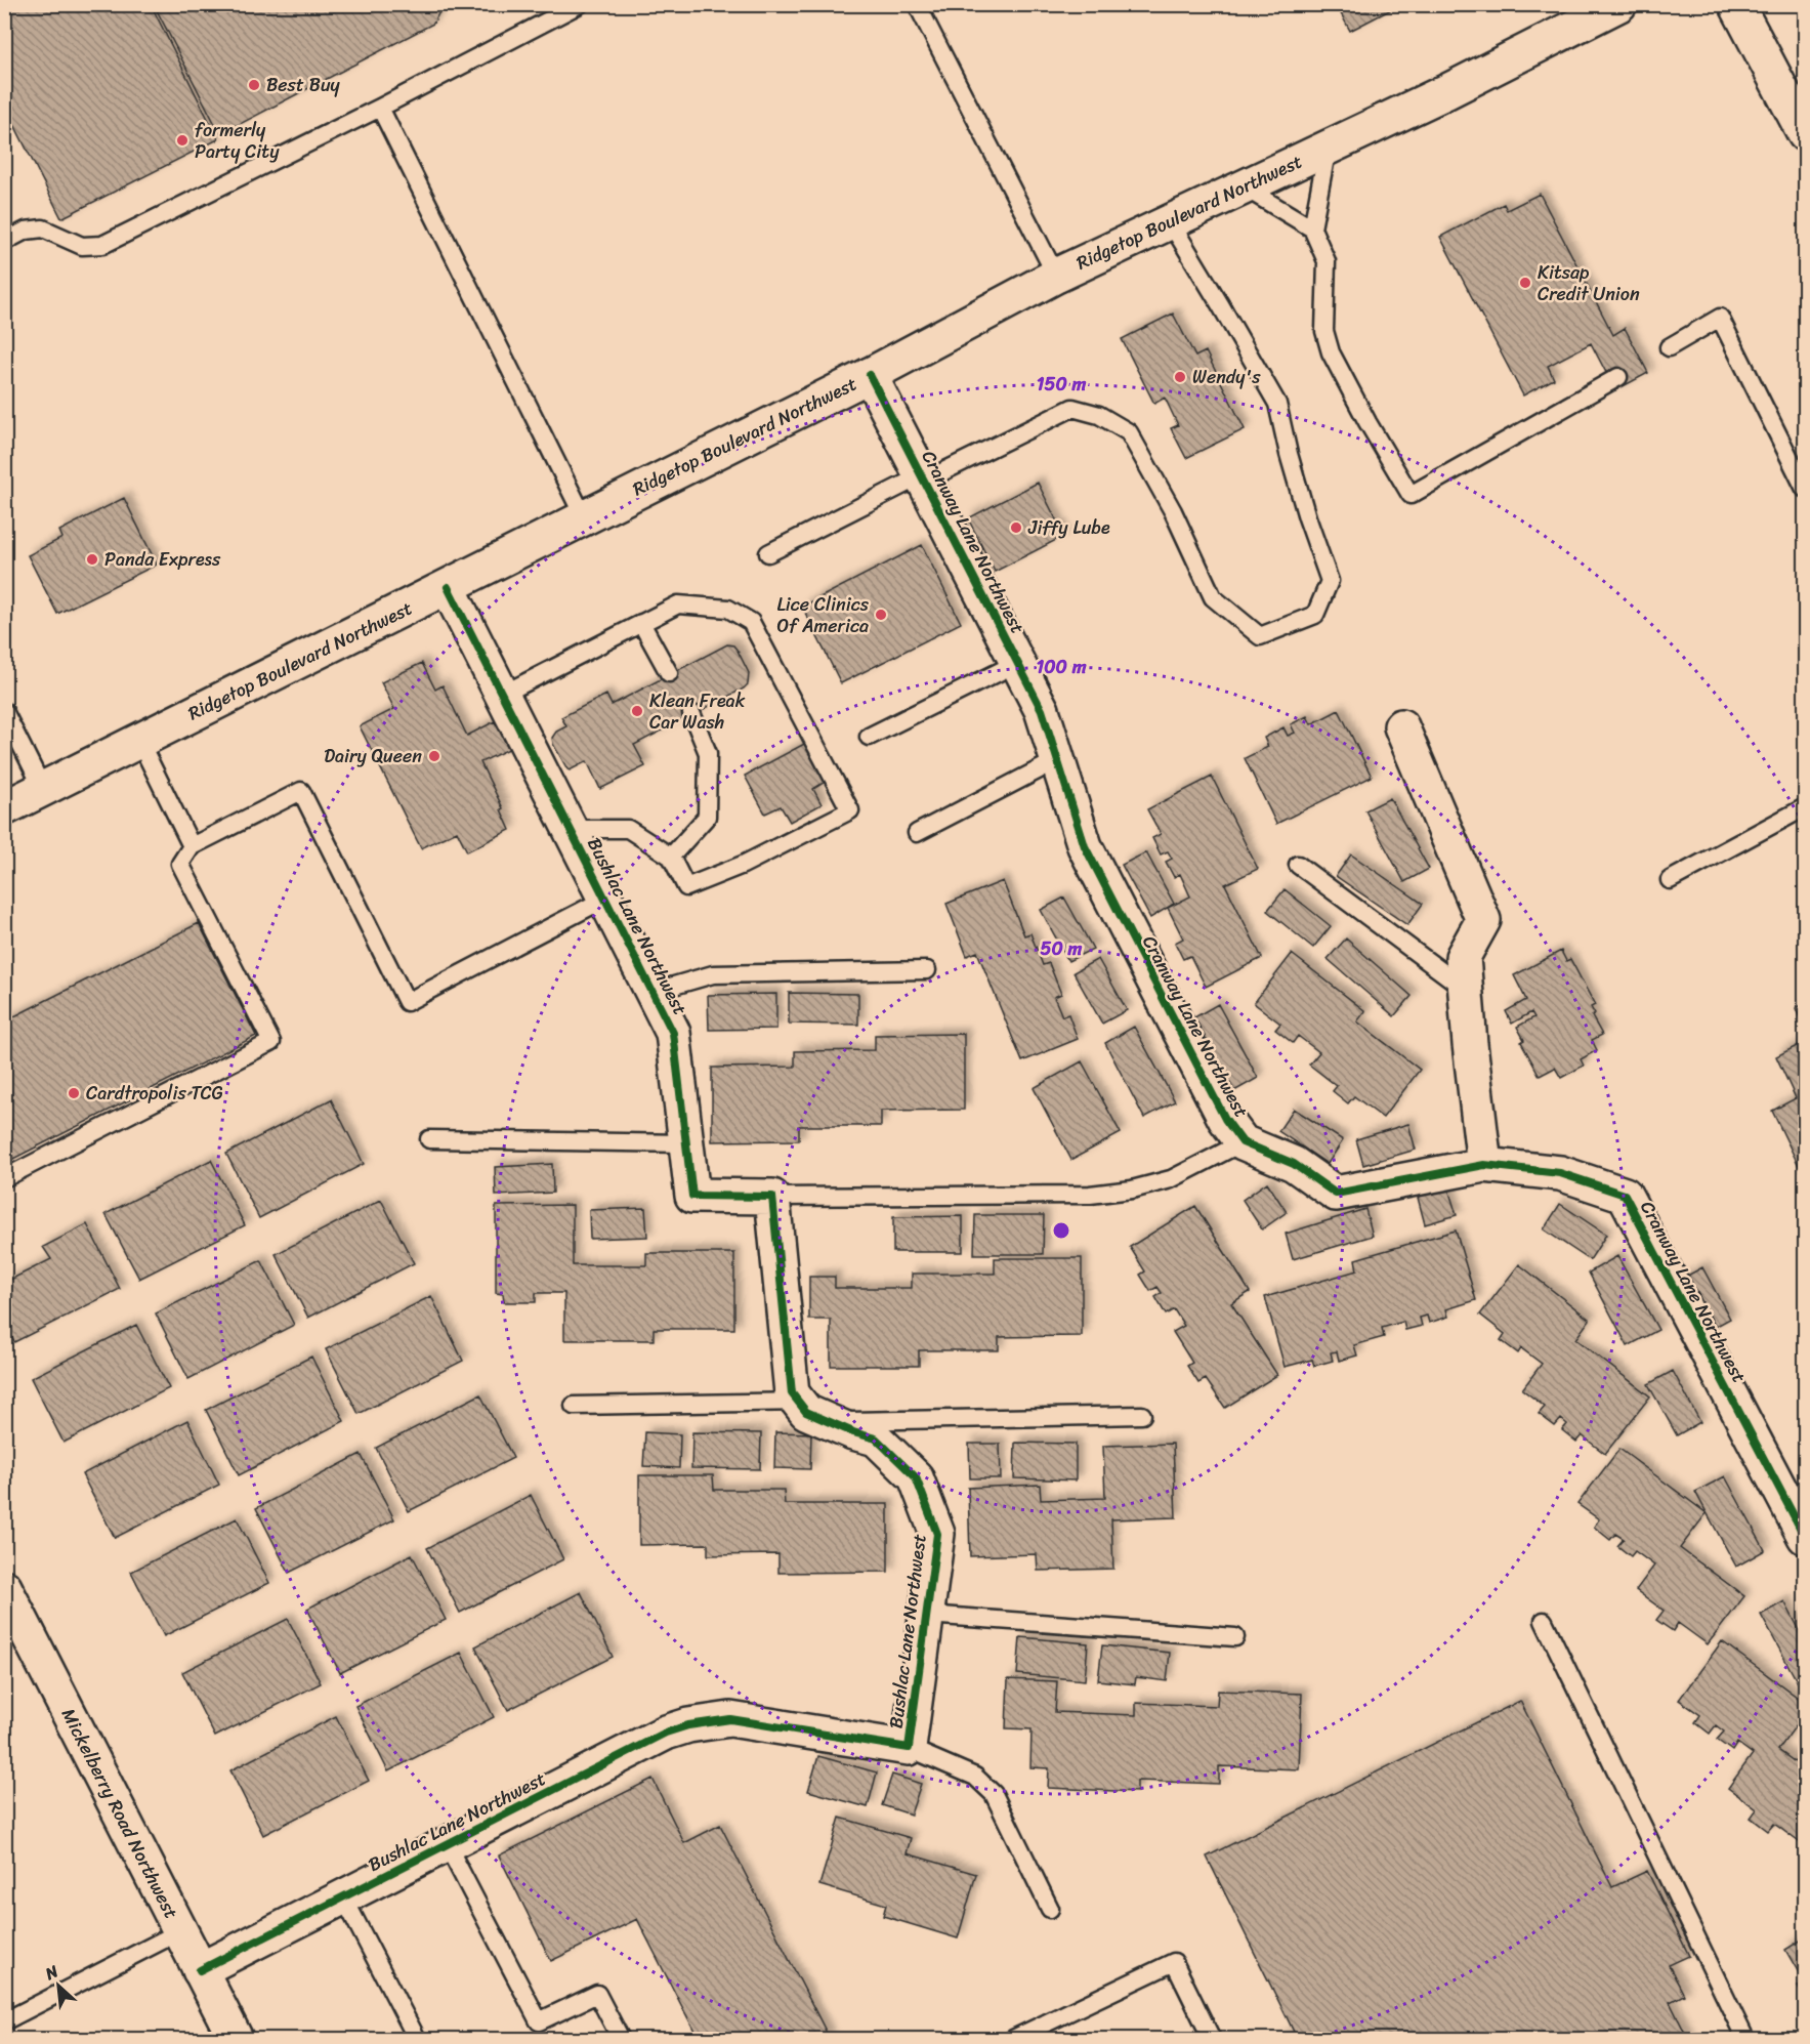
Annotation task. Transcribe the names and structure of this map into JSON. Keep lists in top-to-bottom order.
{
  "streets": {
    "street": [
      "Ridgetop Boulevard Northwest",
      "Cranway Lane Northwest",
      "Bushlac Lane Northwest",
      "Mickelberry Road Northwest"
    ]
  },
  "crossings": [
    ["Ridgetop Boulevard Northwest", "Cranway Lane Northwest"],
    ["Ridgetop Boulevard Northwest", "Bushlac Lane Northwest"],
    ["Bushlac Lane Northwest", "Mickelberry Road Northwest"]
  ],
  "places": [
    "Best Buy",
    "formerly Party City",
    "Kitsap Credit Union",
    "Wendy's",
    "Jiffy Lube",
    "Panda Express",
    "Lice Clinics Of America",
    "Klean Freak Car Wash",
    "Dairy Queen",
    "Cardtropolis TCG"
  ],
  "north": "top left",
  "rings": ["150 m", "100 m", "50 m"]
}
